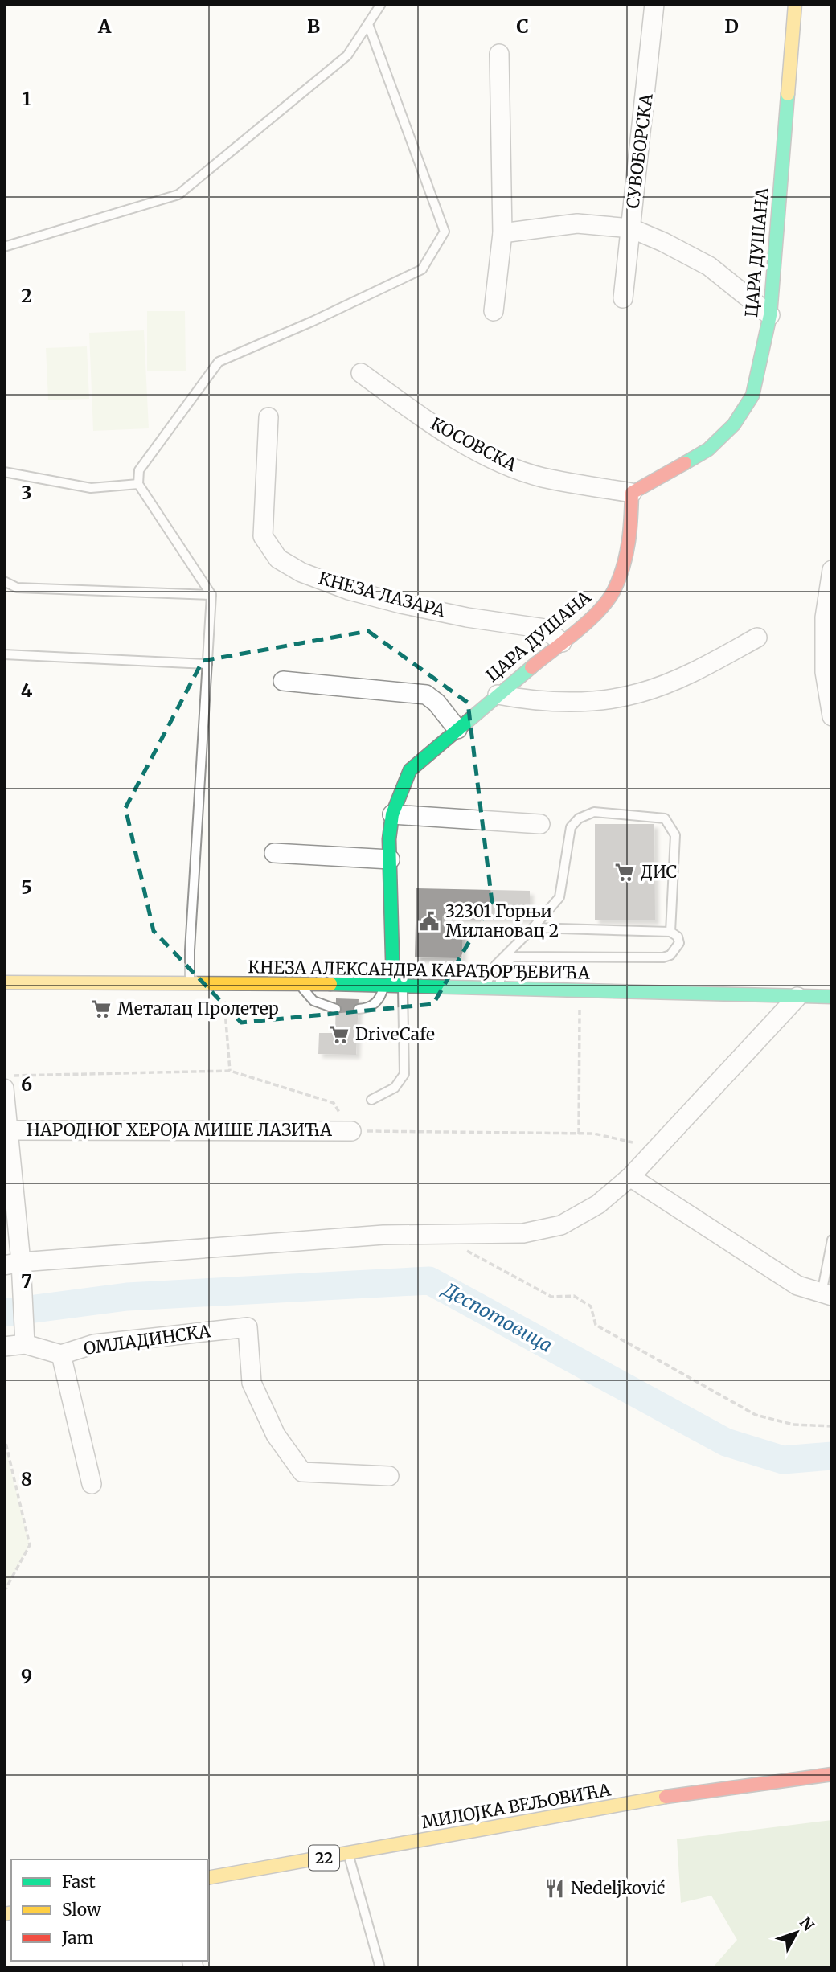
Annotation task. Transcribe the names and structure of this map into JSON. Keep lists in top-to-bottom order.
{
  "streets": {
    "street": [
      "СУВОБОРСКА",
      "ЦАРА ДУШАНА",
      "КОСОВСКА",
      "КНЕЗА ЛАЗАРА",
      "КНЕЗА АЛЕКСАНДРА КАРАЂОРЂЕВИЋА",
      "НАРОДНОГ ХЕРОЈА МИШЕ ЛАЗИЋА",
      "ОМЛАДИНСКА",
      "МИЛОЈКА ВЕЉОВИЋА",
      "22"
    ]
  },
  "crossings": [
    ["ЦАРА ДУШАНА", "КОСОВСКА"],
    ["ЦАРА ДУШАНА", "КНЕЗА ЛАЗАРА"],
    ["ЦАРА ДУШАНА", "КНЕЗА АЛЕКСАНДРА КАРАЂОРЂЕВИЋА"]
  ],
  "water": ["Деспотовица"],
  "places": {
    "supermarket": ["ДИС", "Металац Пролетер", "DriveCafe"],
    "public building": ["32301 Горњи Милановац 2"],
    "restaurant": ["Nedeljković"]
  },
  "legend": ["Fast", "Slow", "Jam"],
  "north": "top right",
  "grid": {
    "columns": [
      "A",
      "B",
      "C",
      "D"
    ],
    "rows": [
      "1",
      "2",
      "3",
      "4",
      "5",
      "6",
      "7",
      "8",
      "9"
    ]
  }
}
